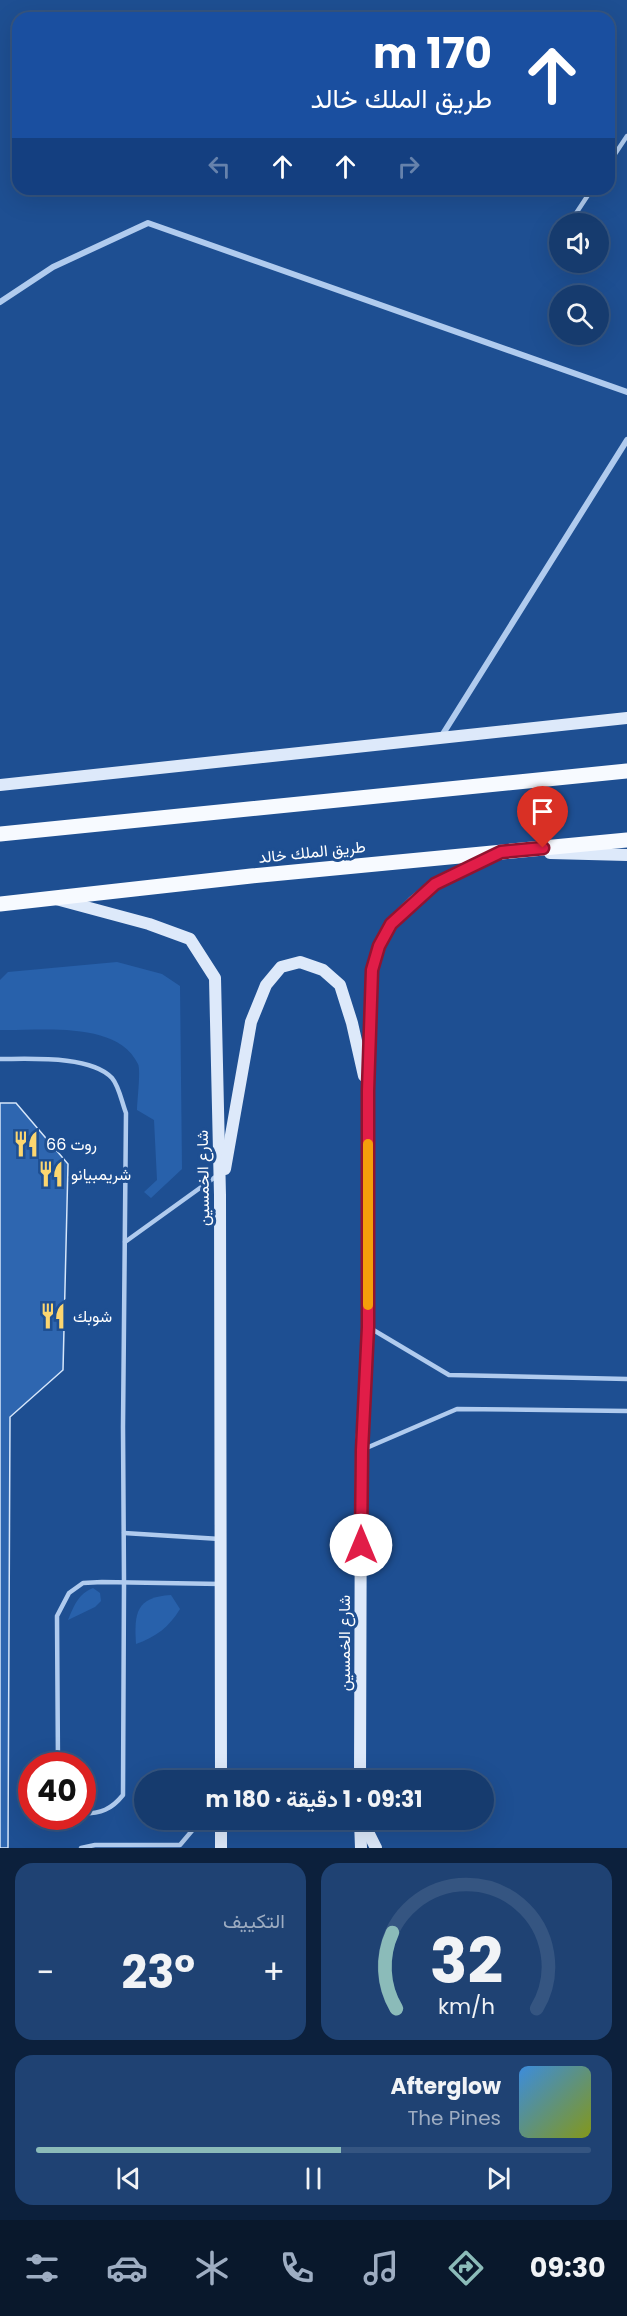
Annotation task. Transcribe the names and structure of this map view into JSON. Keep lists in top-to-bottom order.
{
  "streets": {
    "main road": ["طريق الملك خالد"],
    "street": ["شارع الخمسين"]
  },
  "crossings": [
    ["طريق الملك خالد", "شارع الخمسين"]
  ],
  "places": {
    "restaurant": ["روت 66", "شريمبيانو", "شوبك"]
  },
  "page": {
    "turn": ["170 m", "طريق الملك خالد"],
    "limit": "40",
    "trip": "09:31 · 1 دقيقة · 180 m",
    "tile": "التكييف",
    "heat": ["−", "23°", "+"],
    "song": ["Afterglow", "The Pines"],
    "tabs": "09:30",
    "gauge": ["32", "km/h"]
  }
}
